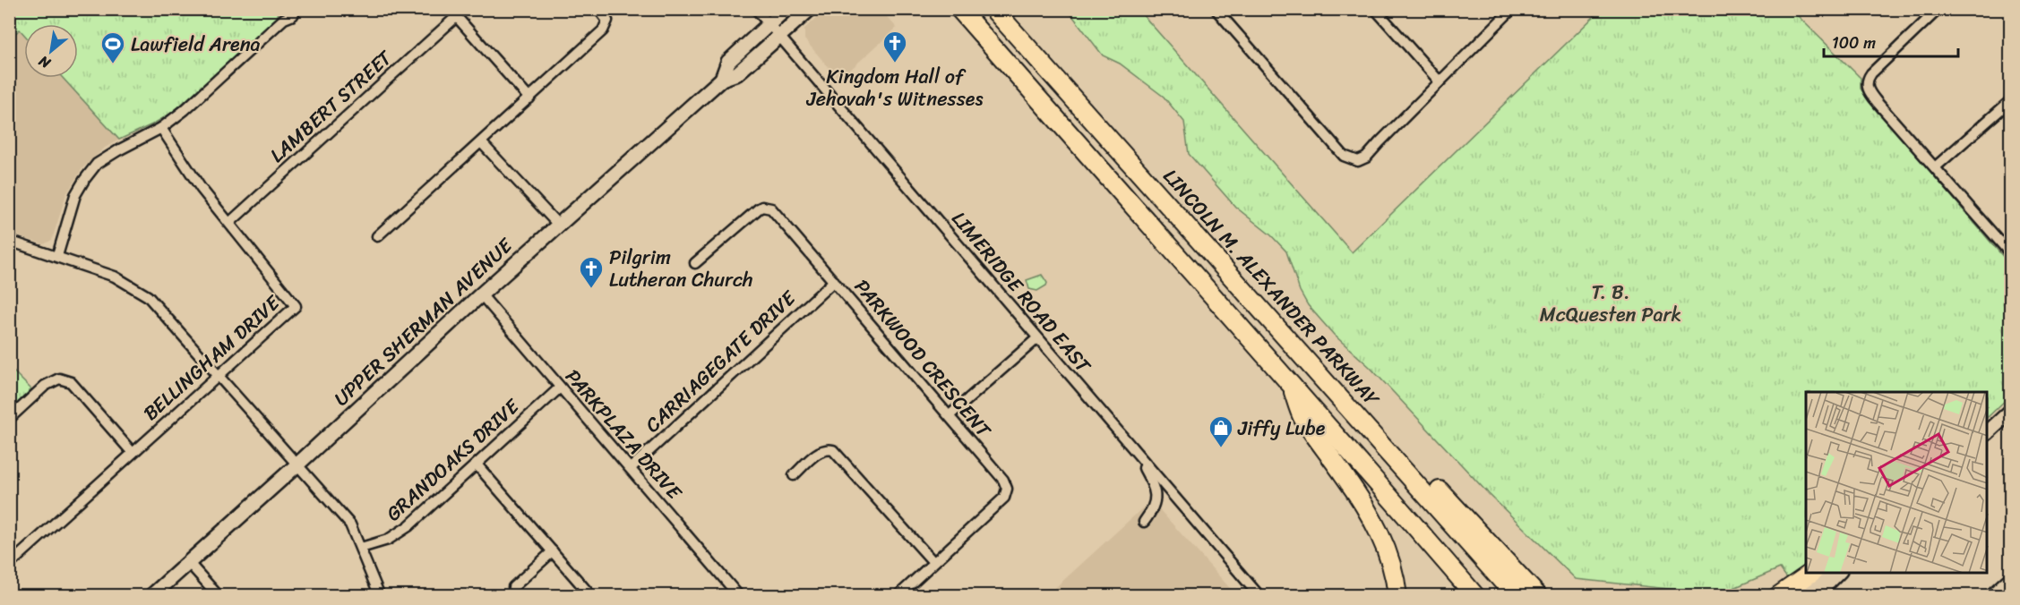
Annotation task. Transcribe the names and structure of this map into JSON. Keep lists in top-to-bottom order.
{
  "streets": {
    "highway": ["LINCOLN M. ALEXANDER PARKWAY"],
    "main road": ["UPPER SHERMAN AVENUE"],
    "street": [
      "LAMBERT STREET",
      "LIMERIDGE ROAD EAST",
      "BELLINGHAM DRIVE",
      "PARKWOOD CRESCENT",
      "CARRIAGEGATE DRIVE",
      "PARKPLAZA DRIVE",
      "GRANDOAKS DRIVE"
    ]
  },
  "crossings": [
    ["LAMBERT STREET", "BELLINGHAM DRIVE"],
    ["LIMERIDGE ROAD EAST", "UPPER SHERMAN AVENUE"],
    ["UPPER SHERMAN AVENUE", "PARKPLAZA DRIVE"],
    ["PARKWOOD CRESCENT", "CARRIAGEGATE DRIVE"],
    ["CARRIAGEGATE DRIVE", "PARKPLAZA DRIVE"],
    ["PARKPLAZA DRIVE", "GRANDOAKS DRIVE"]
  ],
  "parks": ["T. B. McQuesten Park"],
  "places": {
    "church": ["Kingdom Hall of Jehovah's Witnesses", "Pilgrim Lutheran Church"],
    "sports": ["Lawfield Arena"],
    "shop": ["Jiffy Lube"]
  },
  "scale_bar": "100 m",
  "north": "bottom left"
}
